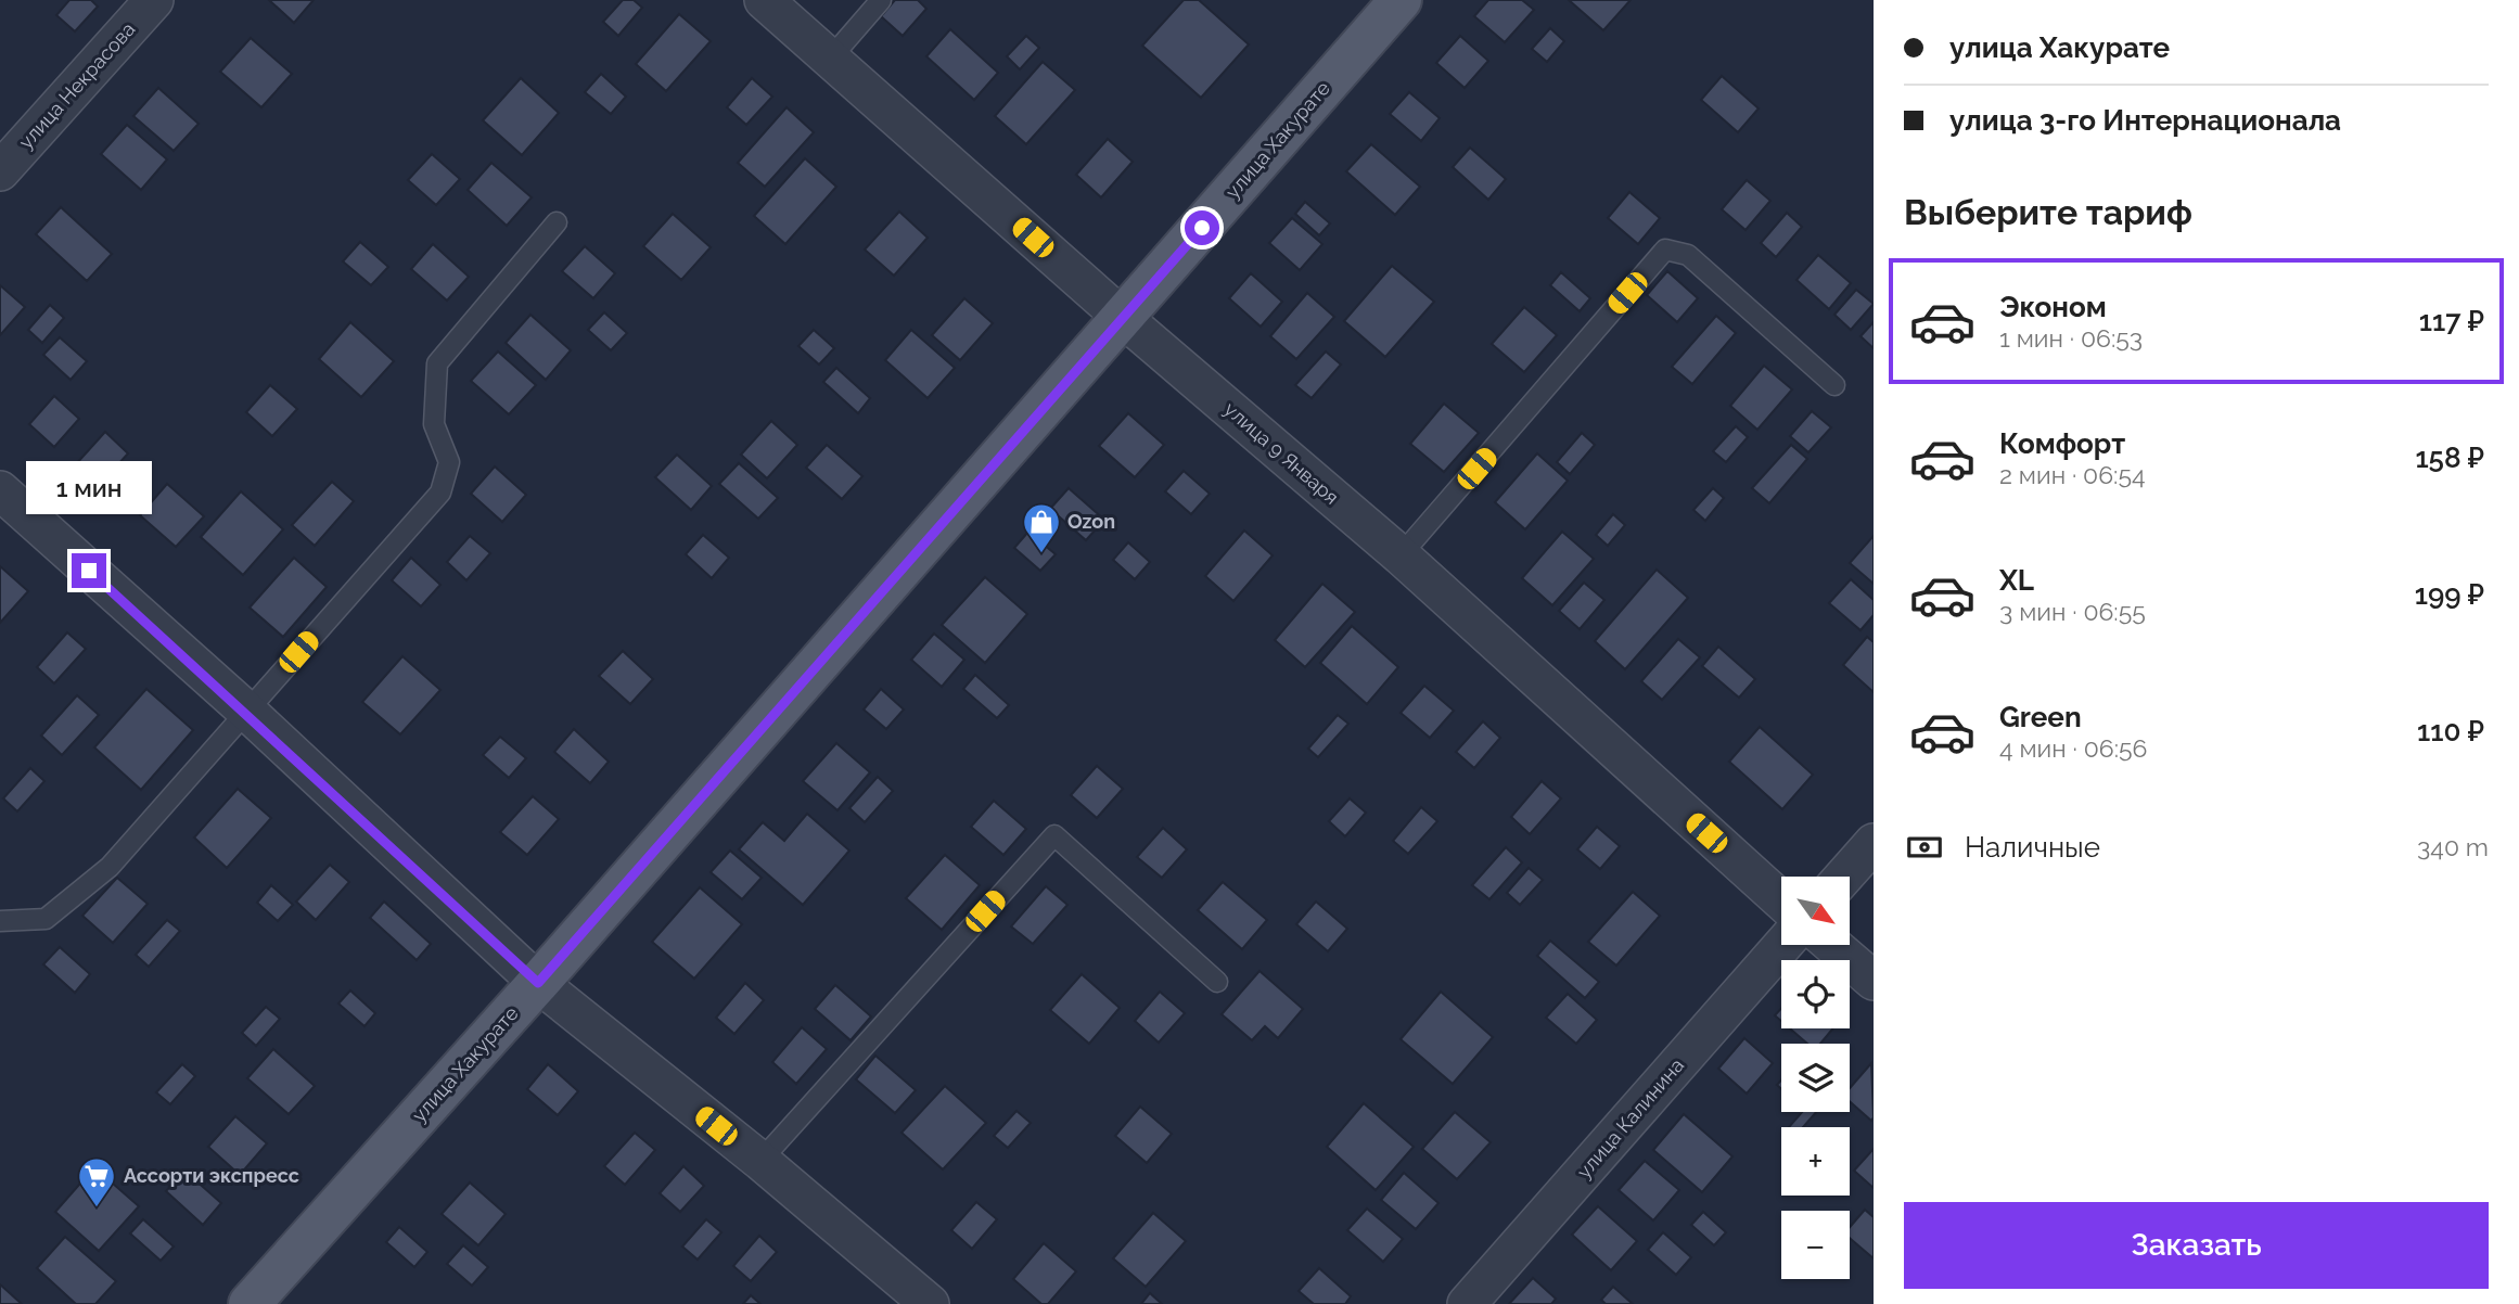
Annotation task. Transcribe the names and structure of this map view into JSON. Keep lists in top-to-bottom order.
{
  "streets": {
    "main road": ["улица Хакурате"],
    "street": ["улица Некрасова", "улица 9 Января", "улица Калинина"]
  },
  "crossings": [
    ["улица Хакурате", "улица 9 Января"]
  ],
  "places": {
    "shop": ["Ozon"],
    "supermarket": ["Ассорти экспресс"]
  },
  "north": "bottom right",
  "page": {
    "banner": ["улица Хакурате", "улица 3-го Интернационала"],
    "heading": "Выберите тариф",
    "list": [
      {
        "name": "Эконом",
        "note": "1 мин · 06:53",
        "value": "117 ₽"
      },
      {
        "name": "Комфорт",
        "note": "2 мин · 06:54",
        "value": "158 ₽"
      },
      {
        "name": "XL",
        "note": "3 мин · 06:55",
        "value": "199 ₽"
      },
      {
        "name": "Green",
        "note": "4 мин · 06:56",
        "value": "110 ₽"
      }
    ],
    "bubble": "1 мин",
    "pay": ["Наличные", "340 m"],
    "map_buttons": ["+", "−"],
    "buttons": "Заказать"
  }
}
